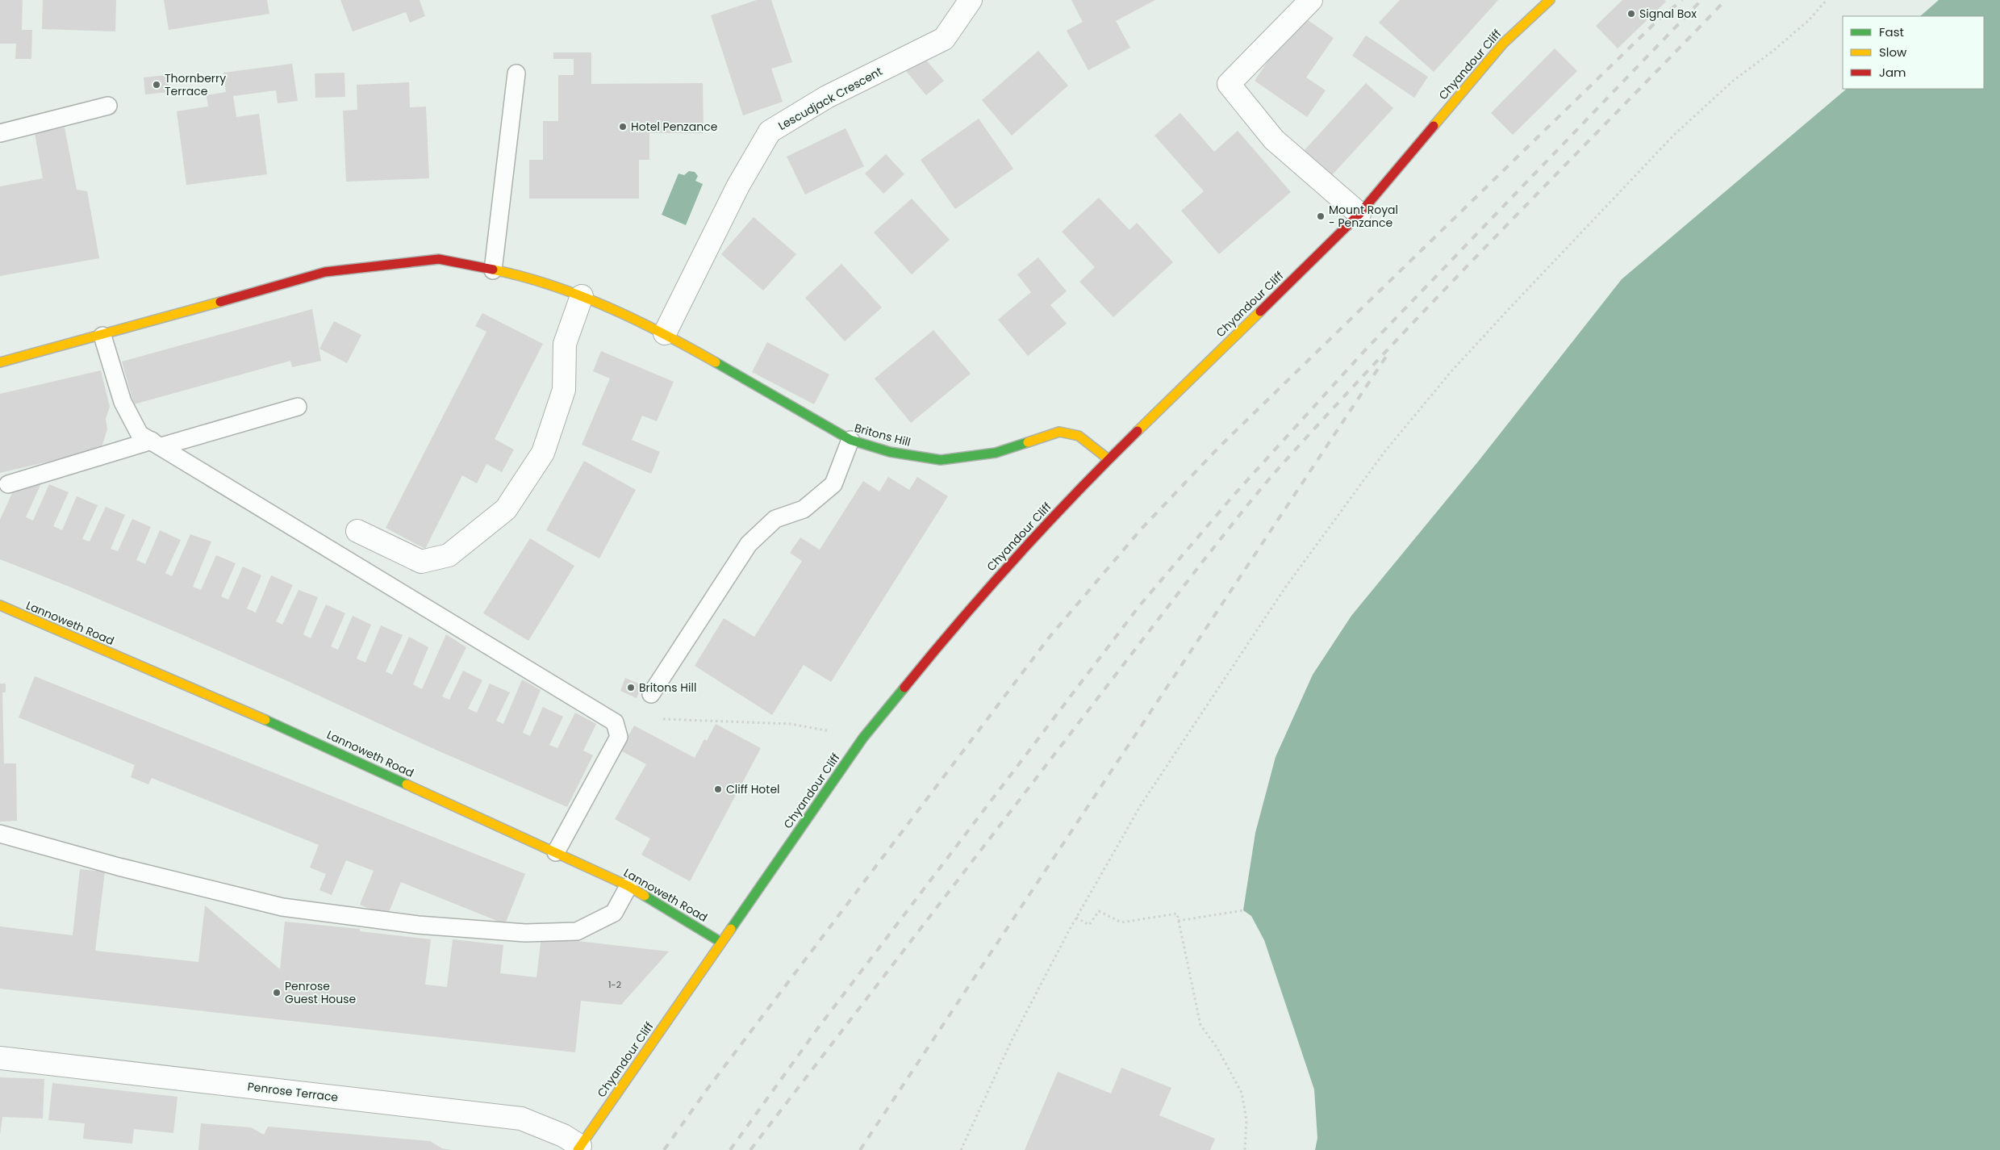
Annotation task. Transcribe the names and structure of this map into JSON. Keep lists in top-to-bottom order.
{
  "streets": {
    "street": [
      "Chyandour Cliff",
      "Lescudjack Crescent",
      "Britons Hill",
      "Lannoweth Road",
      "Penrose Terrace"
    ]
  },
  "crossings": [
    ["Chyandour Cliff", "Britons Hill"],
    ["Chyandour Cliff", "Lannoweth Road"],
    ["Chyandour Cliff", "Penrose Terrace"],
    ["Lescudjack Crescent", "Britons Hill"]
  ],
  "places": [
    "Signal Box",
    "Thornberry Terrace",
    "Hotel Penzance",
    "Mount Royal - Penzance",
    "Britons Hill",
    "Cliff Hotel",
    "Penrose Guest House"
  ],
  "house_numbers": ["1-2"],
  "legend": ["Fast", "Slow", "Jam"]
}
